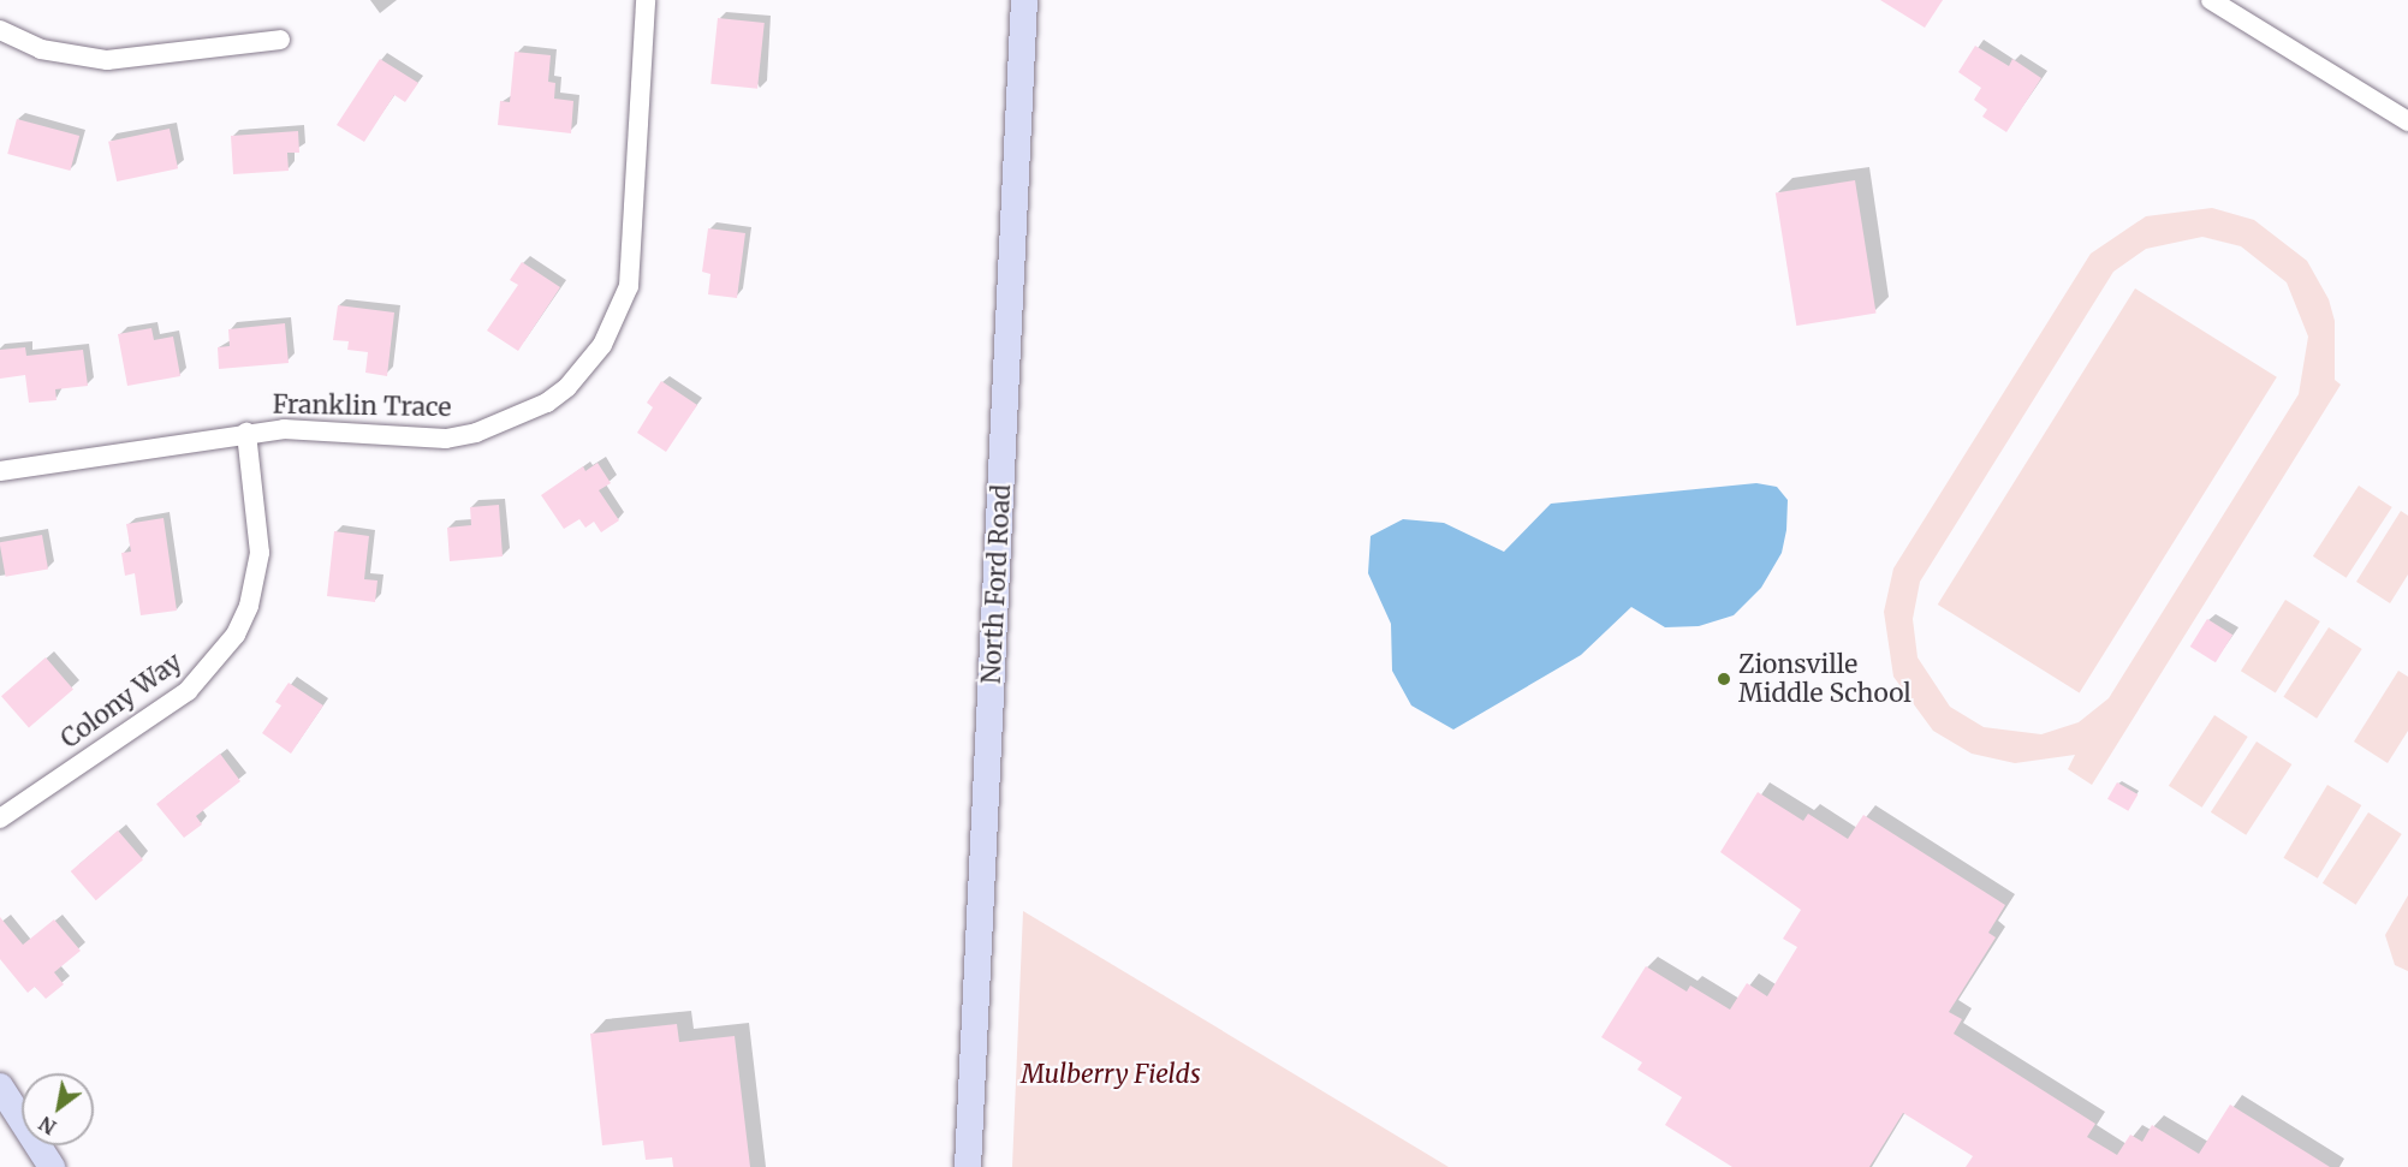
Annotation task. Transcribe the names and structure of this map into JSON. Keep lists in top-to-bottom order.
{
  "streets": {
    "main road": ["North Ford Road"],
    "street": ["Franklin Trace", "Colony Way"]
  },
  "crossings": [
    ["Franklin Trace", "Colony Way"]
  ],
  "parks": ["Mulberry Fields"],
  "places": ["Zionsville Middle School"],
  "north": "bottom left"
}
